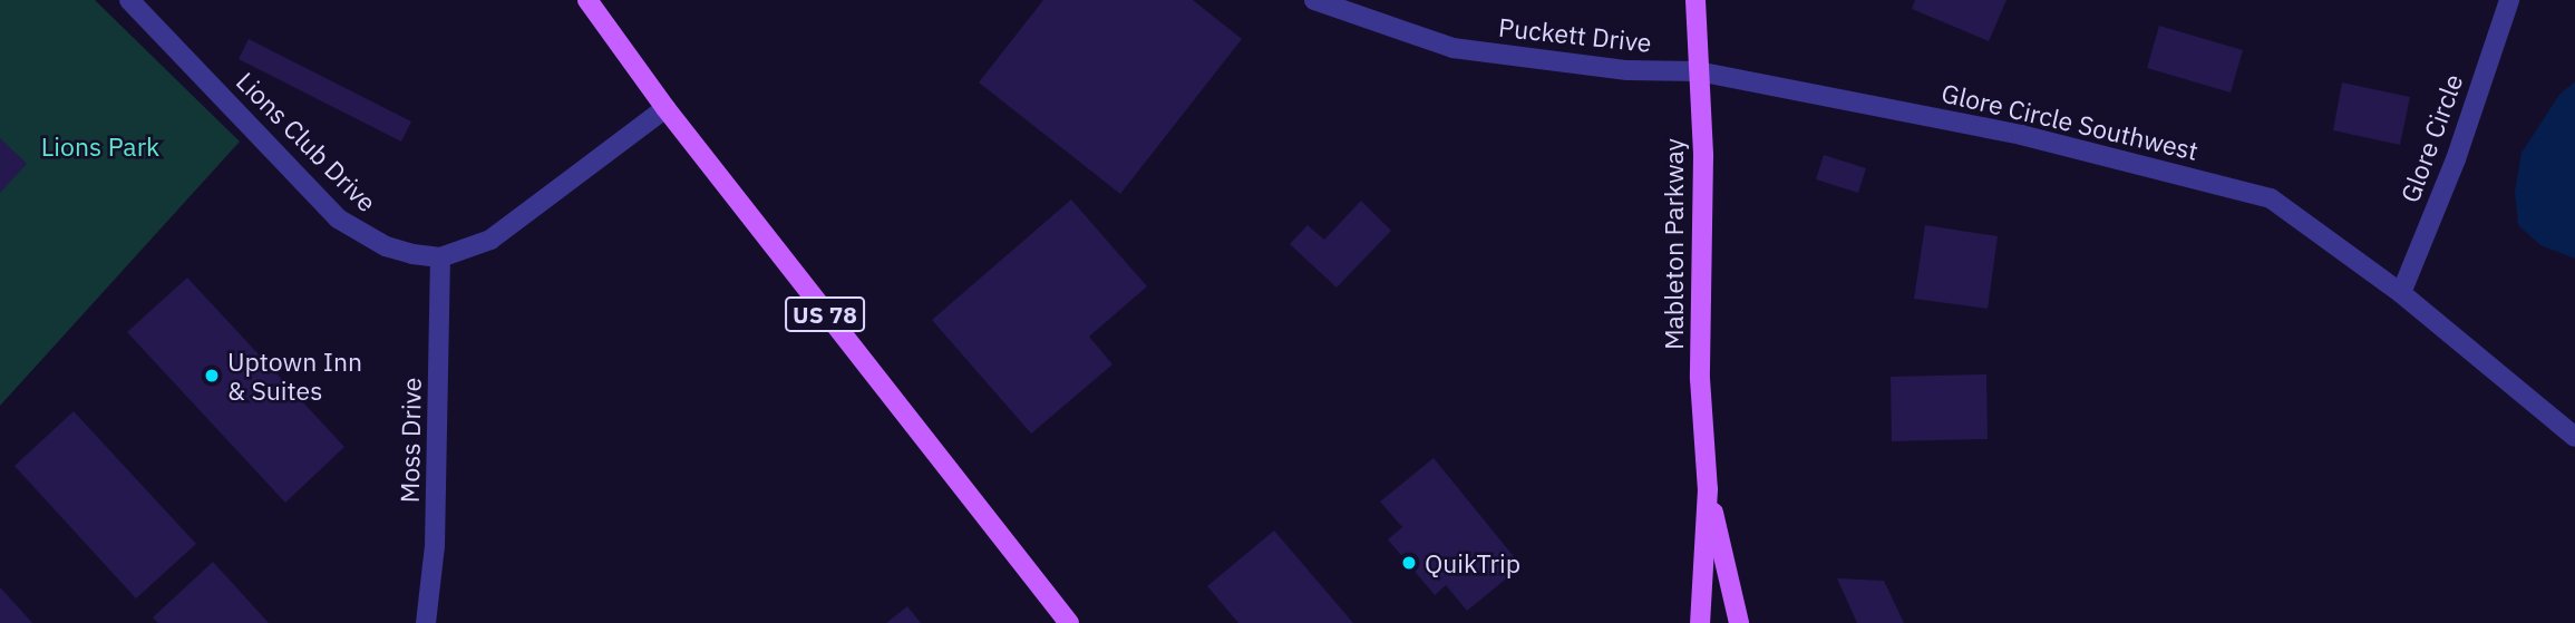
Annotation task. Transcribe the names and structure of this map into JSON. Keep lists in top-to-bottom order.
{
  "streets": {
    "main road": ["Mableton Parkway", "US 78"],
    "street": [
      "Puckett Drive",
      "Glore Circle Southwest",
      "Glore Circle",
      "Lions Club Drive",
      "Moss Drive"
    ]
  },
  "crossings": [
    ["Puckett Drive", "Glore Circle Southwest"],
    ["Puckett Drive", "Mableton Parkway"],
    ["Glore Circle Southwest", "Glore Circle"],
    ["Glore Circle Southwest", "Mableton Parkway"],
    ["Lions Club Drive", "Moss Drive"]
  ],
  "parks": ["Lions Park"],
  "places": ["Uptown Inn & Suites", "QuikTrip"]
}
